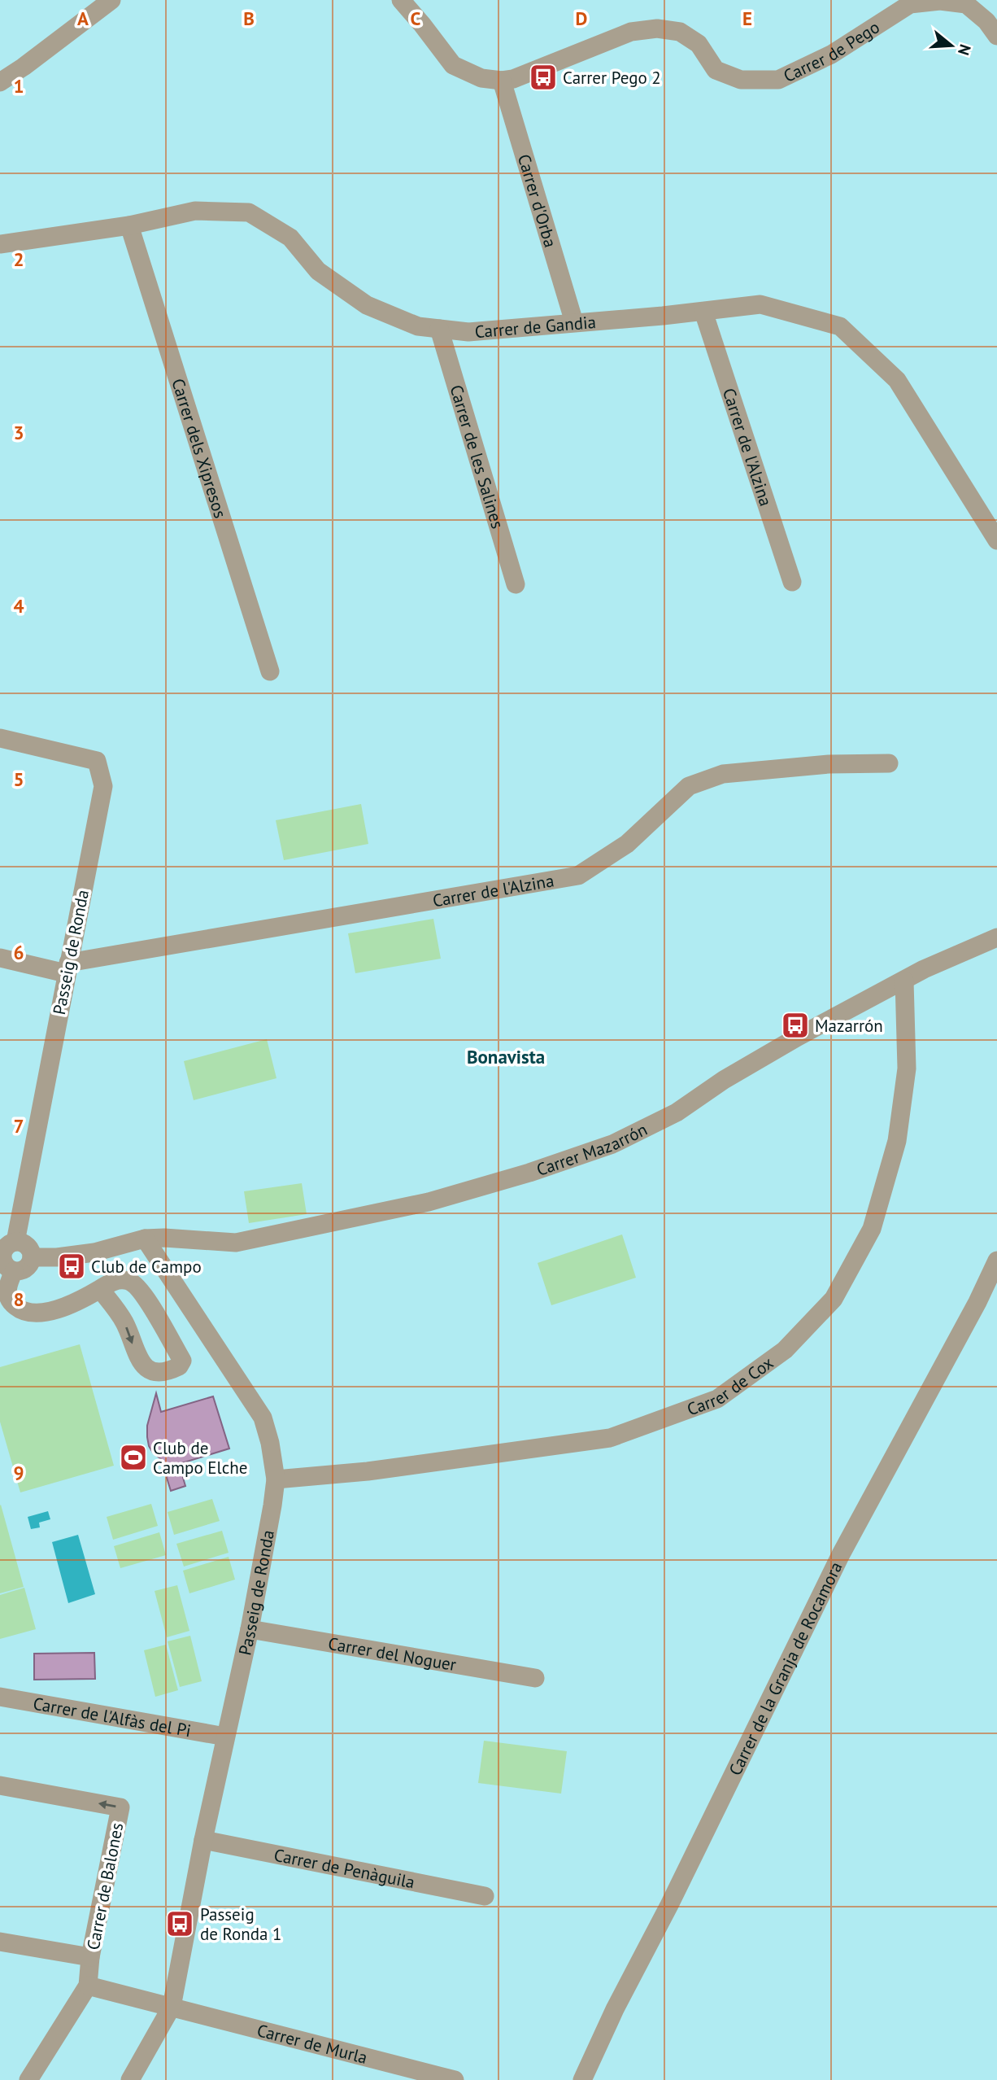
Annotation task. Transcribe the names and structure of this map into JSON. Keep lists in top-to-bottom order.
{
  "streets": {
    "street": [
      "Carrer de Pego",
      "Carrer d'Orba",
      "Carrer de Gandia",
      "Carrer de l'Alzina",
      "Carrer dels Xipresos",
      "Carrer de les Salines",
      "Passeig de Ronda",
      "Carrer Mazarrón",
      "Carrer de Cox",
      "Carrer del Noguer",
      "Carrer de la Granja de Rocamora",
      "Carrer de l'Alfàs del Pi",
      "Carrer de Penàguila",
      "Carrer de Balones",
      "Carrer de Murla"
    ]
  },
  "crossings": [
    ["Carrer de Pego", "Carrer d'Orba"],
    ["Carrer d'Orba", "Carrer de Gandia"],
    ["Carrer de Gandia", "Carrer de l'Alzina"],
    ["Carrer de Gandia", "Carrer dels Xipresos"],
    ["Carrer de Gandia", "Carrer de les Salines"],
    ["Carrer de l'Alzina", "Passeig de Ronda"],
    ["Passeig de Ronda", "Carrer Mazarrón"],
    ["Passeig de Ronda", "Carrer de Cox"],
    ["Passeig de Ronda", "Carrer del Noguer"],
    ["Passeig de Ronda", "Carrer de l'Alfàs del Pi"],
    ["Passeig de Ronda", "Carrer de Penàguila"],
    ["Passeig de Ronda", "Carrer de Murla"],
    ["Carrer Mazarrón", "Carrer de Cox"]
  ],
  "districts": ["Bonavista"],
  "places": {
    "bus stop": [
      "Carrer Pego 2",
      "Mazarrón",
      "Club de Campo",
      "Passeig de Ronda 1"
    ],
    "sports": ["Club de Campo Elche"]
  },
  "north": "right",
  "grid": {
    "columns": [
      "A",
      "B",
      "C",
      "D",
      "E"
    ],
    "rows": [
      "1",
      "2",
      "3",
      "4",
      "5",
      "6",
      "7",
      "8",
      "9"
    ]
  }
}
